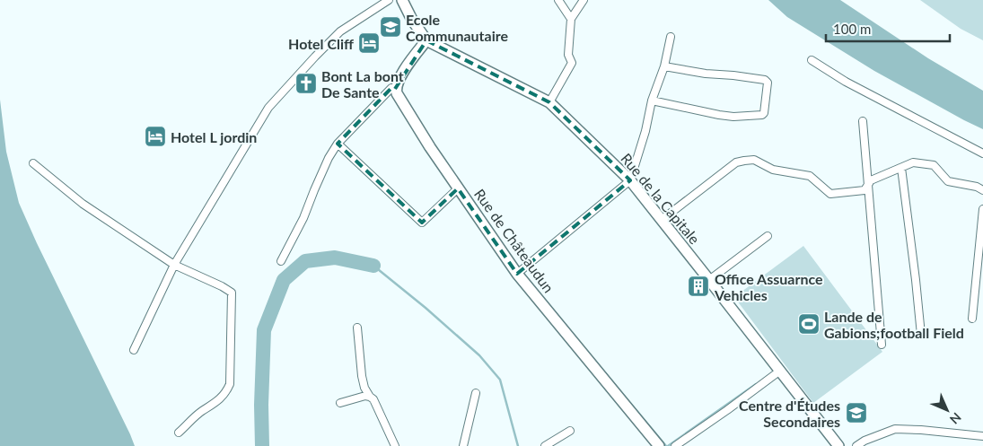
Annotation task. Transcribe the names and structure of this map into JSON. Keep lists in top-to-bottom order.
{
  "streets": {
    "street": ["Rue de la Capitale", "Rue de Châteaudun"]
  },
  "places": {
    "school or university": ["Ecole Communautaire", "Centre d'Études Secondaires"],
    "hotel": ["Hotel Cliff", "Hotel L jordin"],
    "church": ["Bont La bont De Sante"],
    "building": ["Office Assuarnce Vehicles"],
    "sports": ["Lande de Gabions;football Field"]
  },
  "scale_bar": "100 m",
  "north": "bottom right"
}
